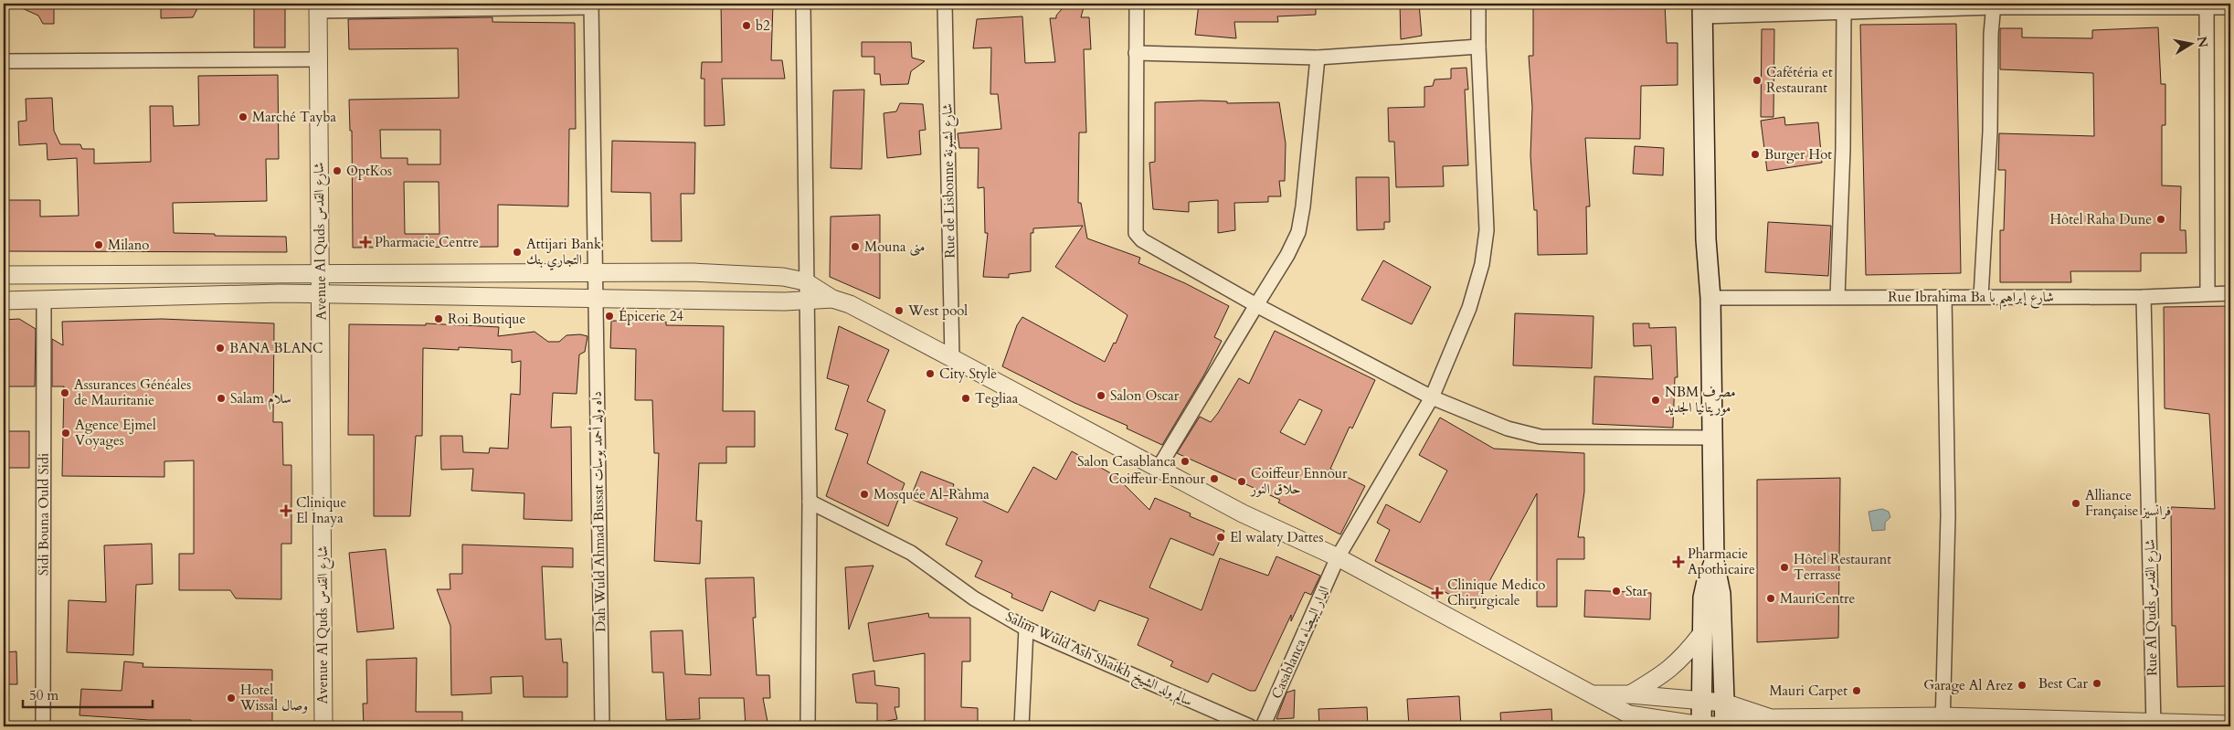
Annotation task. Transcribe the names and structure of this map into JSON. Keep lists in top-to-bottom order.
{
  "streets": {
    "street": [
      "Rue de Lisbonne شارع لشبونة",
      "Avenue Al Quds شارع القدس",
      "Rue Ibrahima Ba شارع إبراهيم با",
      "Dah Wuld Ahmad Bussat داه ولد أحمد بوسات",
      "Sidi Bouna Ould Sidi",
      "Rue Al Quds شارع القدس",
      "Casablanca الدار البيضاء",
      "Salim Wuld Ash Shaikh سالم ولد الشيخ"
    ]
  },
  "crossings": [
    ["Rue Ibrahima Ba شارع إبراهيم با", "Rue Al Quds شارع القدس"]
  ],
  "places": {
    "other": [
      "b2",
      "Cafétéria et Restaurant",
      "Marché Tayba",
      "Burger Hot",
      "OptKos",
      "Hôtel Raha Dune",
      "Milano",
      "Mouna منى",
      "Attijari Bank التجاري بنك",
      "West pool",
      "Épicerie 24",
      "Roi Boutique",
      "BANA BLANC",
      "City Style",
      "Assurances Généales de Mauritanie",
      "Salon Oscar",
      "Salam سلام",
      "Tegliaa",
      "NBM مصرف موريتانيا الجديد",
      "Agence Ejmel Voyages",
      "Salon Casablanca",
      "Coiffeur Ennour",
      "Coiffeur Ennour حلاق النور",
      "Mosquée Al-Rahma",
      "Alliance Française فرانسيز",
      "El walaty Dattes",
      "Hôtel Restaurant Terrasse",
      "Star",
      "MauriCentre",
      "Best Car",
      "Garage Al Arez",
      "Mauri Carpet",
      "Hotel Wissal وصال"
    ],
    "health": [
      "Pharmacie Centre",
      "Clinique El Inaya",
      "Pharmacie Apothicaire",
      "Clinique Medico Chirurgicale"
    ]
  },
  "scale_bar": "50 m",
  "north": "right"
}
